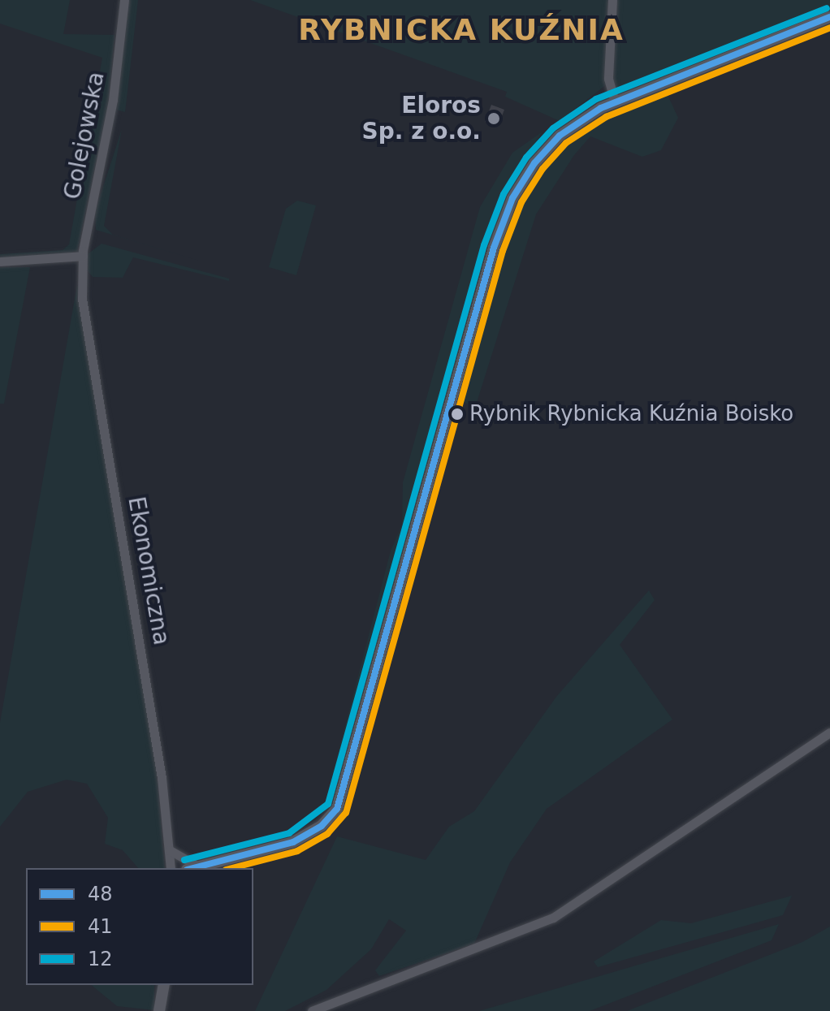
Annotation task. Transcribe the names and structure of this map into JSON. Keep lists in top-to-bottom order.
{
  "streets": {
    "street": ["Golejowska", "Ekonomiczna"]
  },
  "crossings": [
    ["Golejowska", "Ekonomiczna"]
  ],
  "districts": ["RYBNICKA KUŹNIA"],
  "places": ["Eloros Sp. z o.o.", "Rybnik Rybnicka Kuźnia Boisko"],
  "lines": ["transit line 12", "transit line 48", "transit line 41"],
  "legend": ["48", "41", "12"]
}
